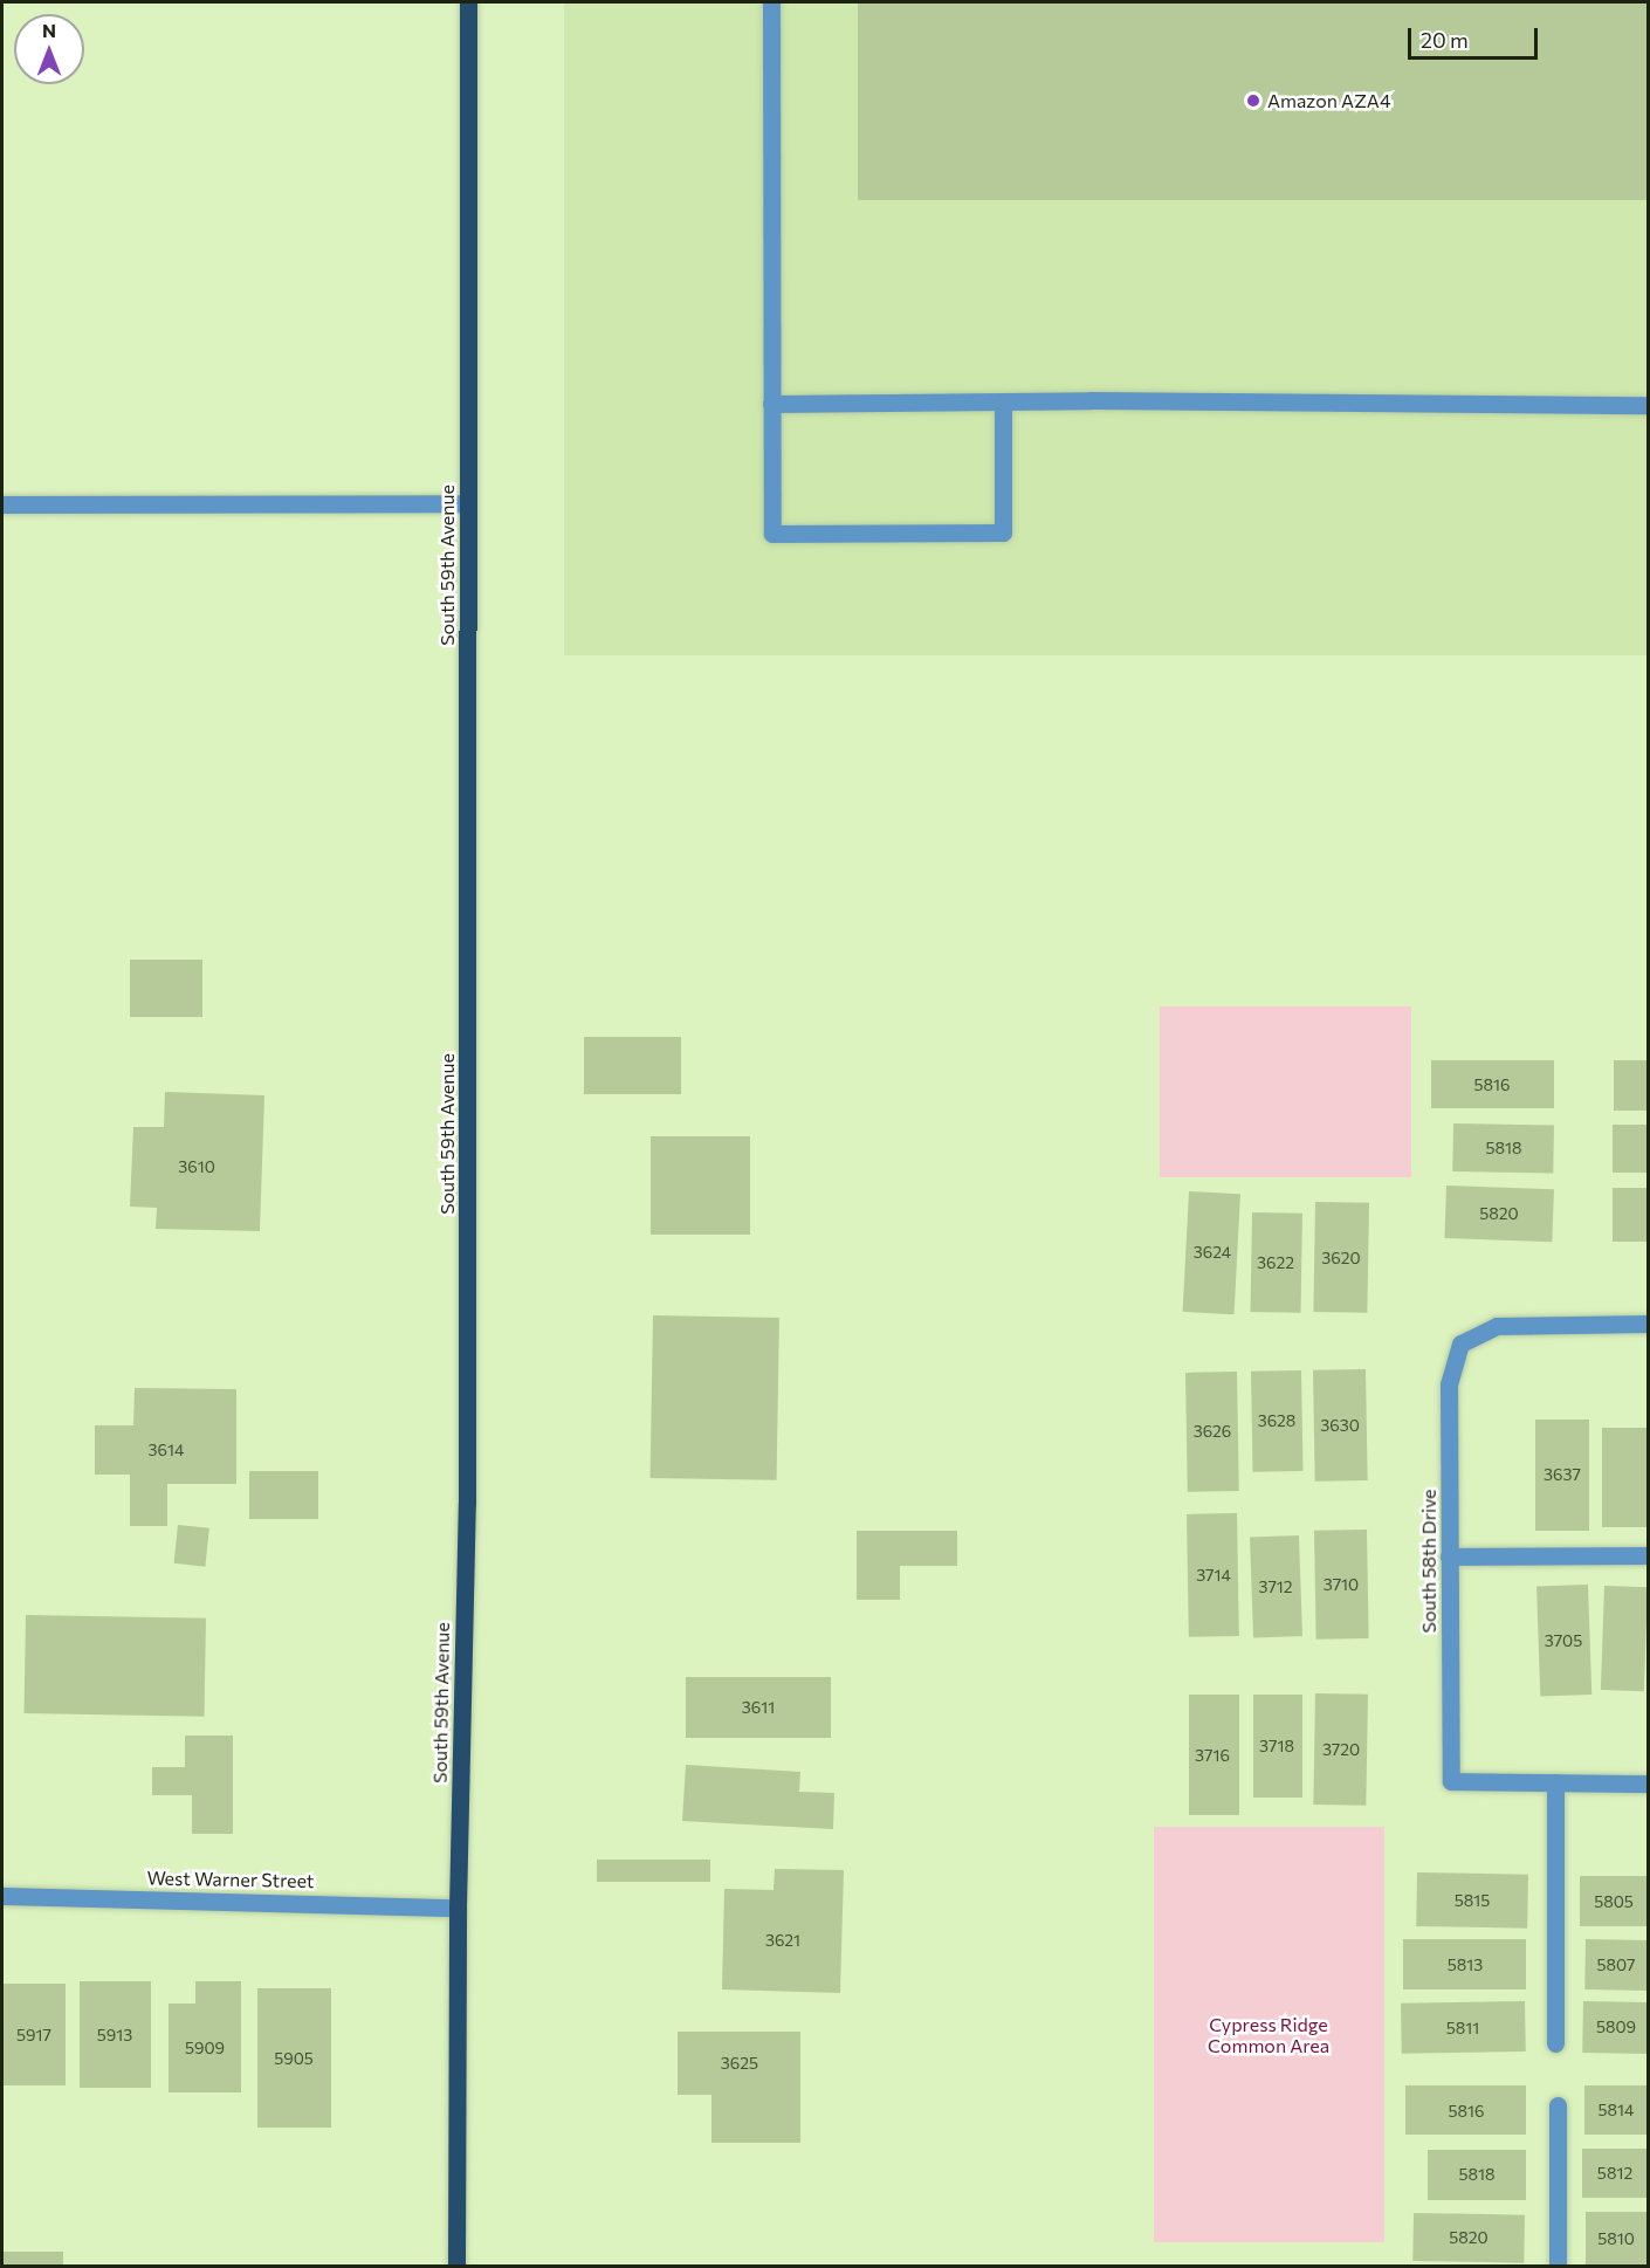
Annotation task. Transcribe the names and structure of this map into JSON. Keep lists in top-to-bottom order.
{
  "streets": {
    "main road": ["South 59th Avenue"],
    "street": ["South 58th Drive", "West Warner Street"]
  },
  "crossings": [
    ["South 59th Avenue", "West Warner Street"]
  ],
  "parks": ["Cypress Ridge Common Area"],
  "places": ["Amazon AZA4"],
  "house_numbers": [
    "5816",
    "5818",
    "3610",
    "5820",
    "3624",
    "3620",
    "3622",
    "3628",
    "3630",
    "3626",
    "3614",
    "3637",
    "3714",
    "3710",
    "3712",
    "3705",
    "3611",
    "3718",
    "3720",
    "3716",
    "5815",
    "5805",
    "3621",
    "5813",
    "5807",
    "5809",
    "5811",
    "5917",
    "5913",
    "5909",
    "5905",
    "3625",
    "5814",
    "5816",
    "5812",
    "5818",
    "5820",
    "5810"
  ],
  "scale_bar": "20 m",
  "north": "top"
}
